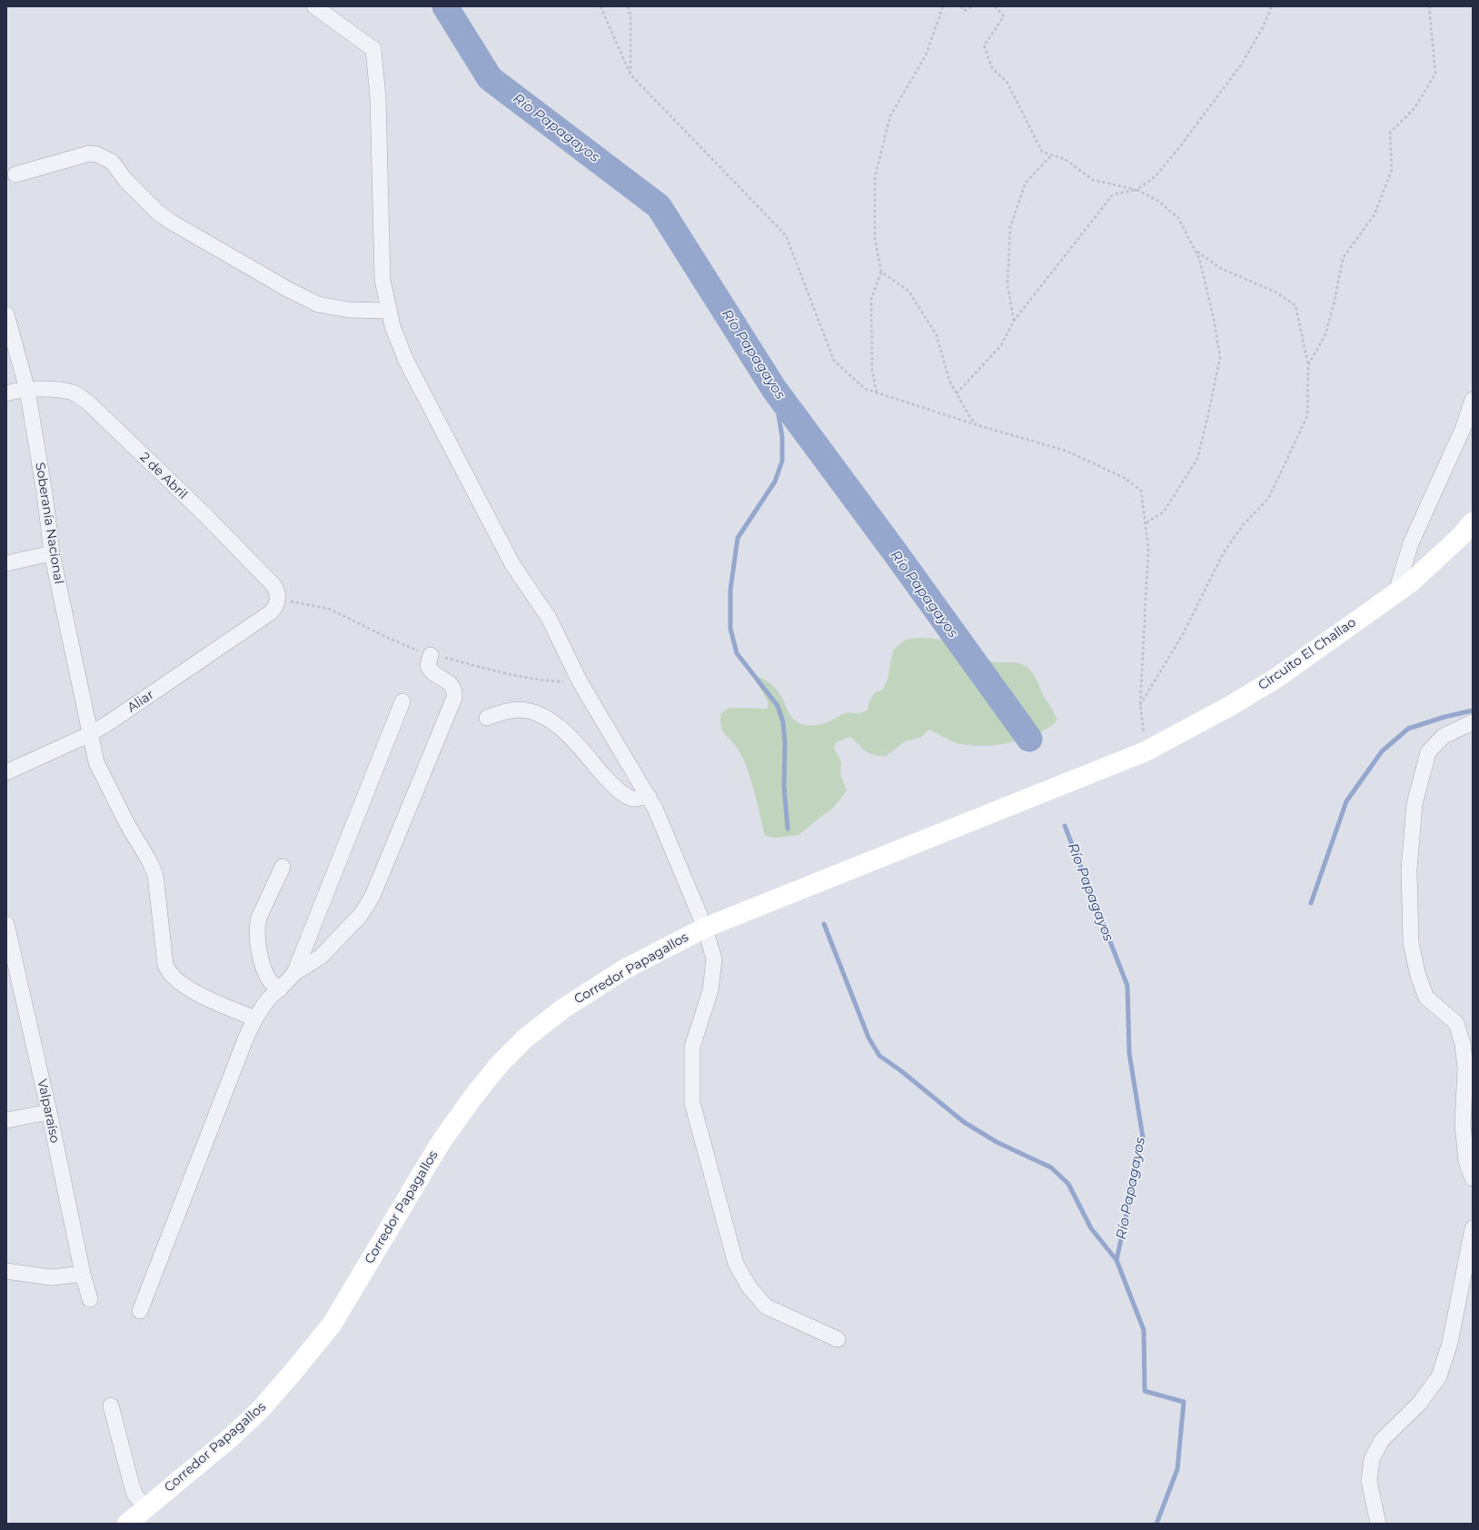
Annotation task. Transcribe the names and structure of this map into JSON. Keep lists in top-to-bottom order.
{
  "streets": {
    "main road": ["Circuito El Challao", "Corredor Papagallos"],
    "street": [
      "2 de Abril",
      "Soberanía Nacional",
      "Aliar",
      "Valparaíso"
    ]
  },
  "crossings": [
    ["2 de Abril", "Soberanía Nacional"],
    ["2 de Abril", "Aliar"],
    ["Soberanía Nacional", "Aliar"],
    ["Circuito El Challao", "Corredor Papagallos"]
  ],
  "water": ["Río Papagayos"]
}
